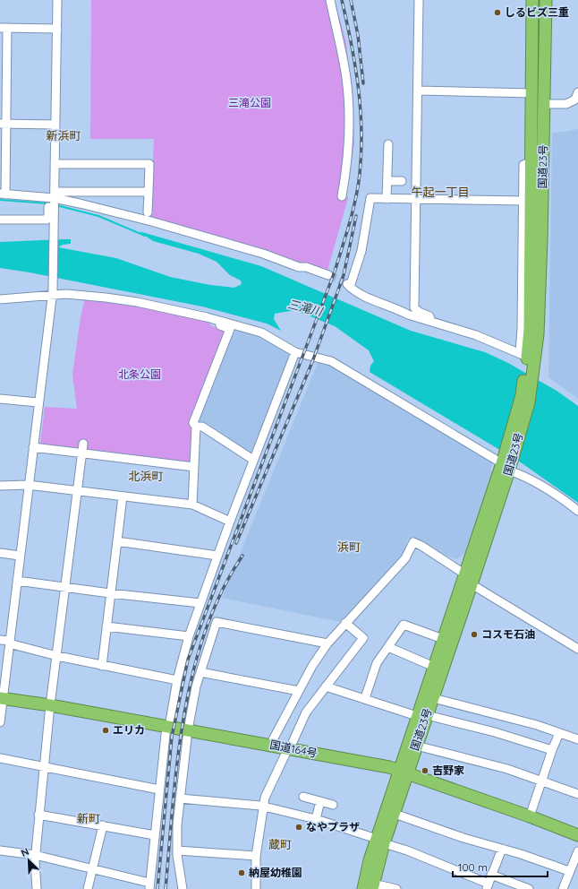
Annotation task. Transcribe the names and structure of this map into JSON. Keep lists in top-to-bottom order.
{
  "streets": {
    "highway": ["国道23号", "国道164号"]
  },
  "crossings": [
    ["国道23号", "国道164号"]
  ],
  "districts": [
    "新浜町",
    "午起一丁目",
    "北浜町",
    "浜町",
    "新町",
    "蔵町"
  ],
  "water": ["三滝川"],
  "parks": ["三滝公園", "北条公園"],
  "places": [
    "しるビズ三重",
    "コスモ石油",
    "エリカ",
    "吉野家",
    "なやプラザ",
    "納屋幼稚園"
  ],
  "scale_bar": "100 m",
  "north": "top left"
}
